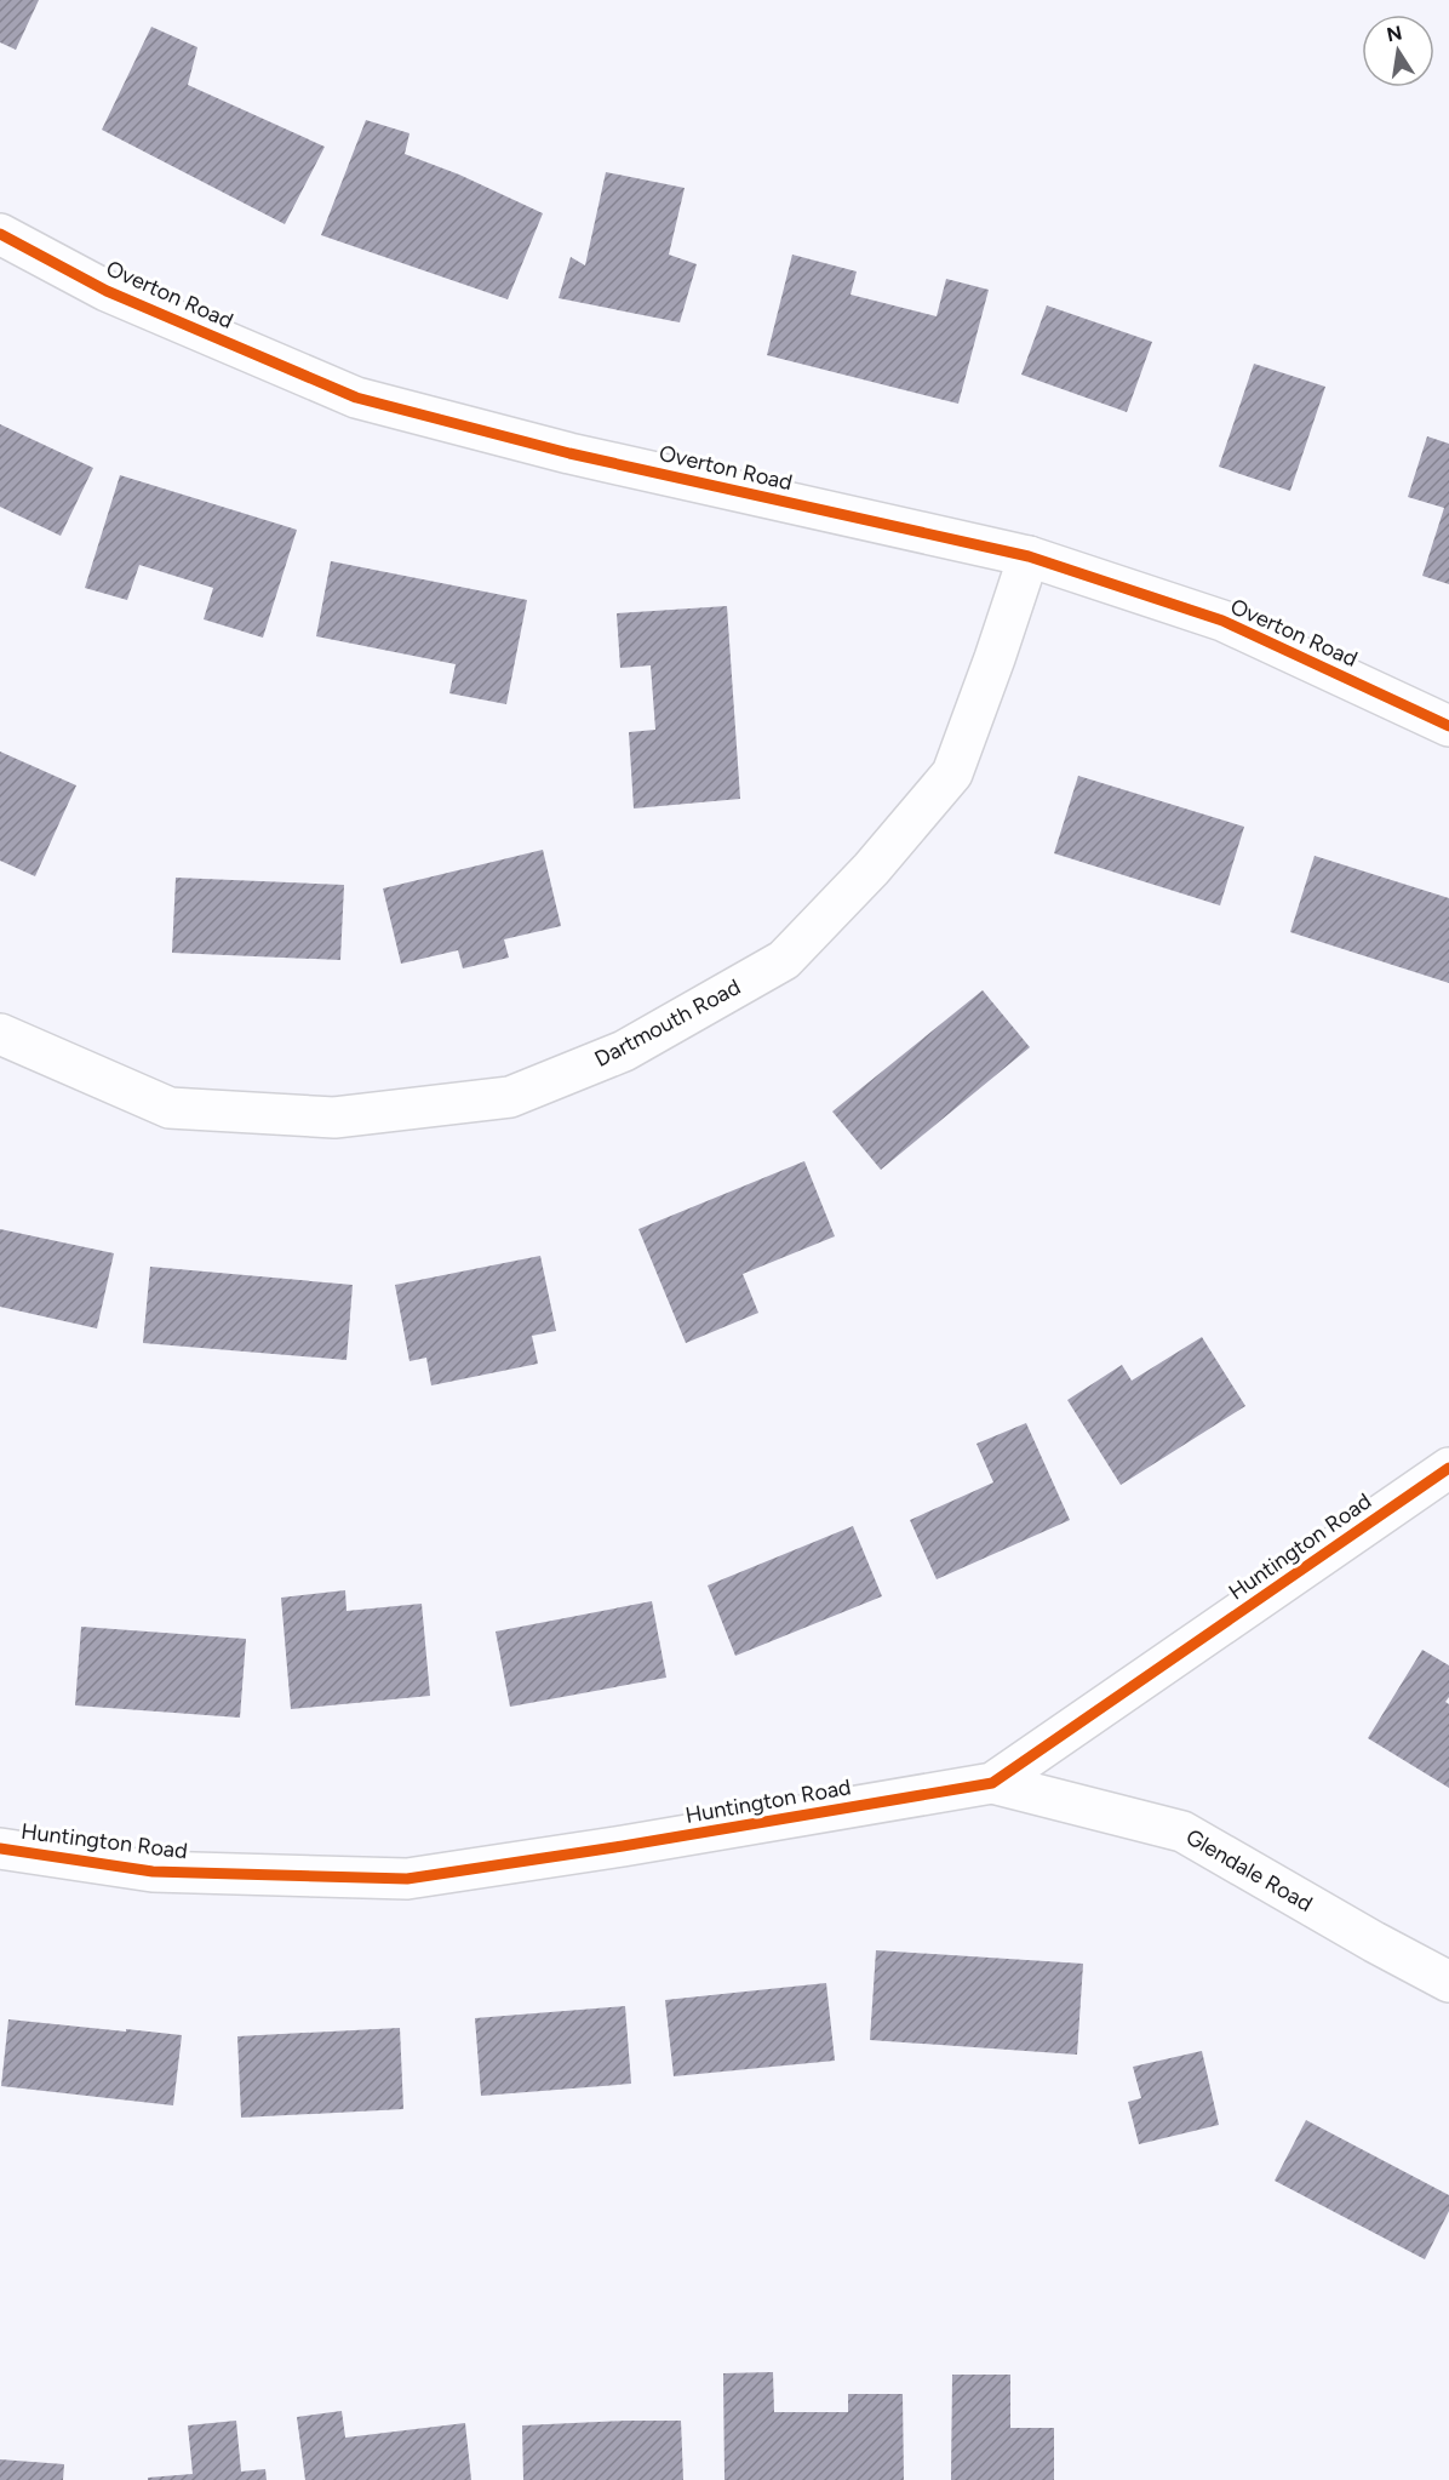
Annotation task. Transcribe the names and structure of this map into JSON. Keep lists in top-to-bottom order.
{
  "streets": {
    "street": [
      "Overton Road",
      "Dartmouth Road",
      "Huntington Road",
      "Glendale Road"
    ]
  },
  "crossings": [
    ["Overton Road", "Dartmouth Road"],
    ["Huntington Road", "Glendale Road"]
  ],
  "north": "top"
}
